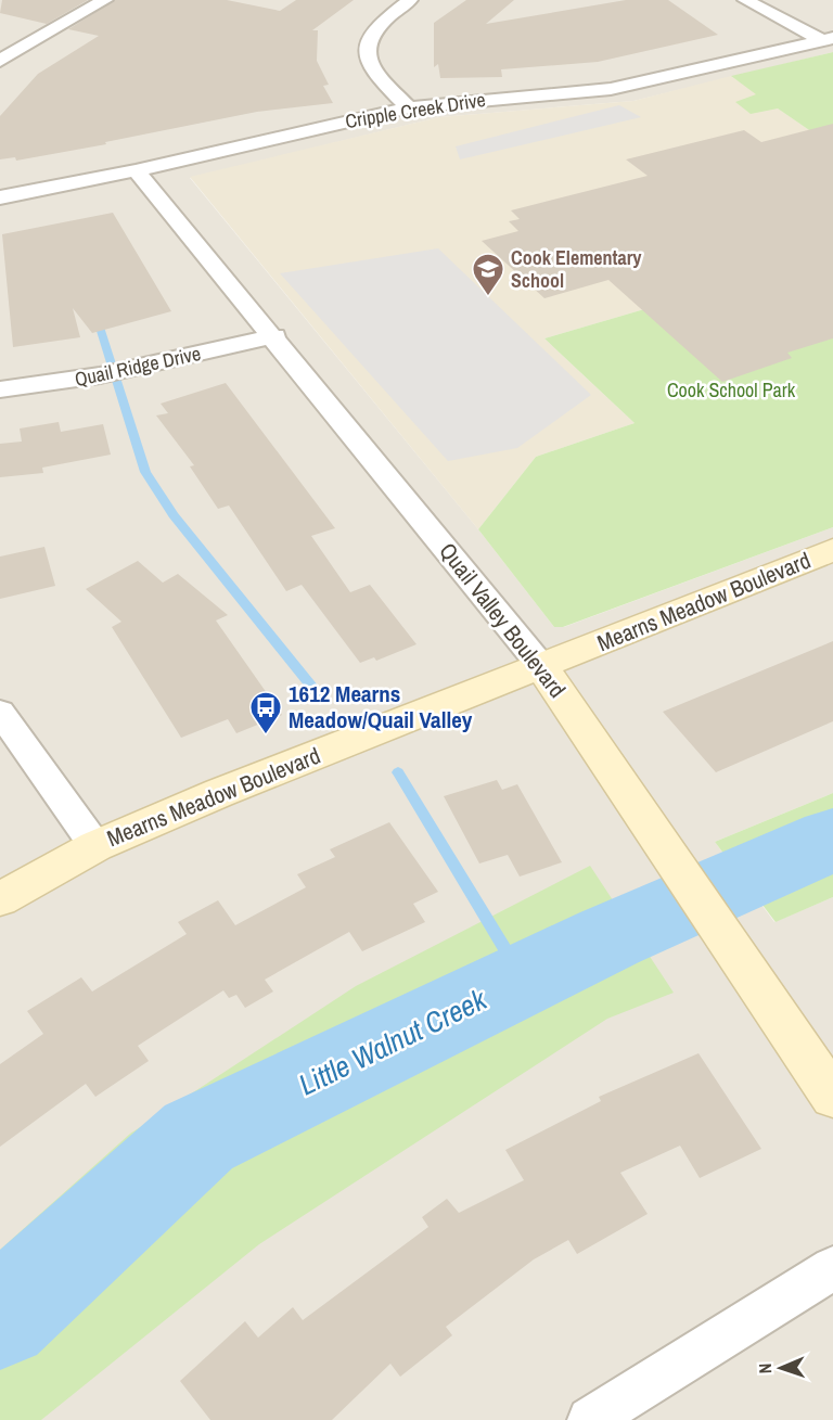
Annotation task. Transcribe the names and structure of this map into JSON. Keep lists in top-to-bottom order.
{
  "streets": {
    "street": [
      "Cripple Creek Drive",
      "Quail Ridge Drive",
      "Mearns Meadow Boulevard",
      "Quail Valley Boulevard"
    ]
  },
  "crossings": [
    ["Cripple Creek Drive", "Quail Valley Boulevard"],
    ["Quail Ridge Drive", "Quail Valley Boulevard"],
    ["Mearns Meadow Boulevard", "Quail Valley Boulevard"]
  ],
  "water": ["Little Walnut Creek"],
  "parks": ["Cook School Park"],
  "places": {
    "school or university": ["Cook Elementary School"],
    "bus stop": ["1612 Mearns Meadow/Quail Valley"]
  },
  "north": "left"
}
